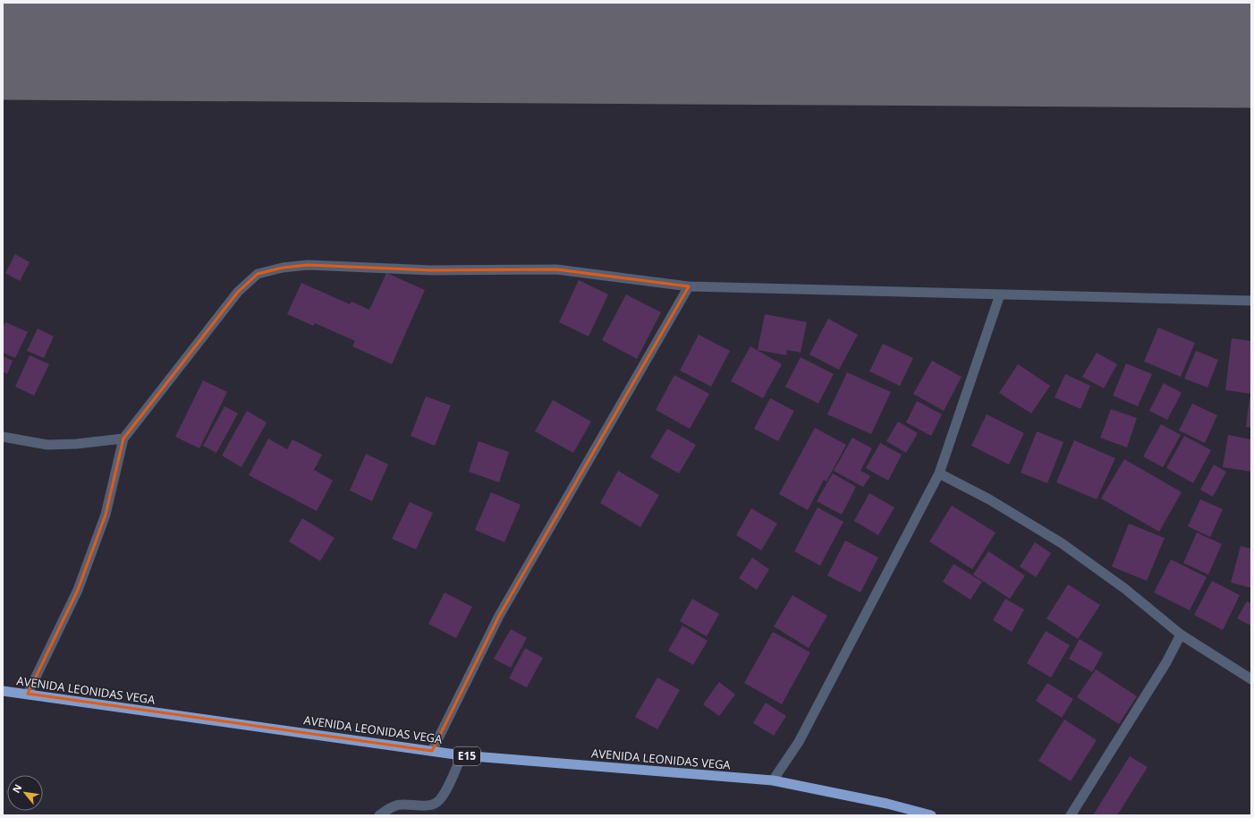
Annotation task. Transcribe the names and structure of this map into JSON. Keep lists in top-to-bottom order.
{
  "streets": {
    "highway": ["AVENIDA LEONIDAS VEGA", "E15"]
  },
  "north": "top left"
}
